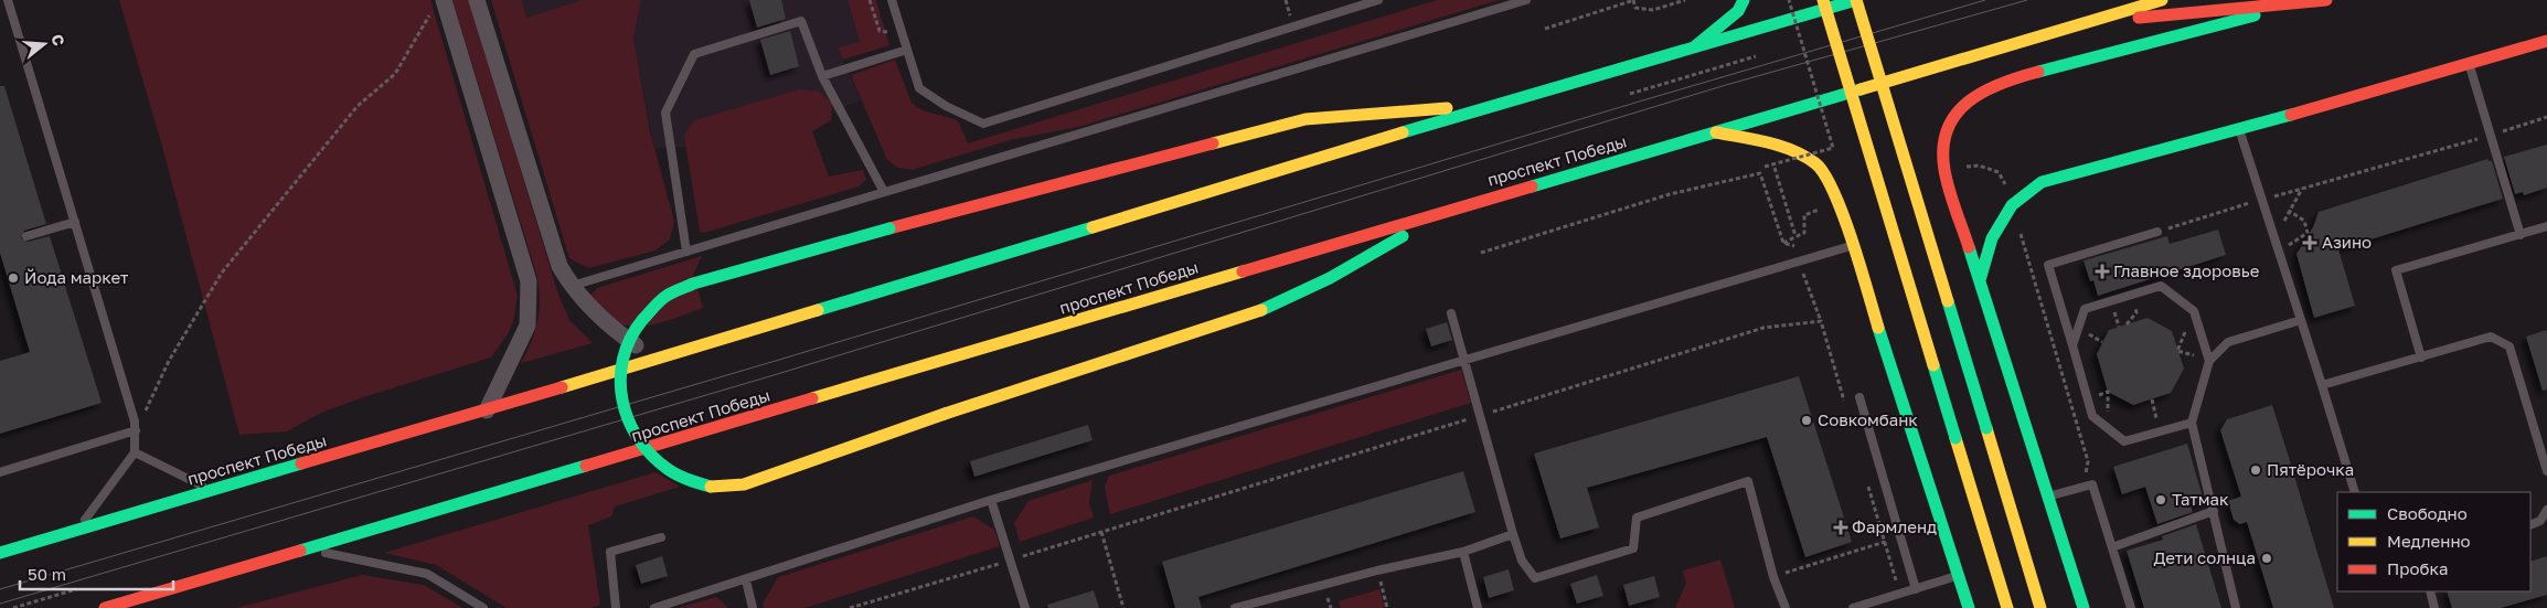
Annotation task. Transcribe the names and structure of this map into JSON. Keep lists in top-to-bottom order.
{
  "streets": {
    "main road": ["проспект Победы"]
  },
  "places": {
    "health": ["Азино", "Главное здоровье", "Фармленд"],
    "other": [
      "Йода маркет",
      "Совкомбанк",
      "Пятёрочка",
      "Татмак",
      "Дети солнца"
    ]
  },
  "legend": ["Свободно", "Медленно", "Пробка"],
  "scale_bar": "50 m",
  "north": "right"
}
